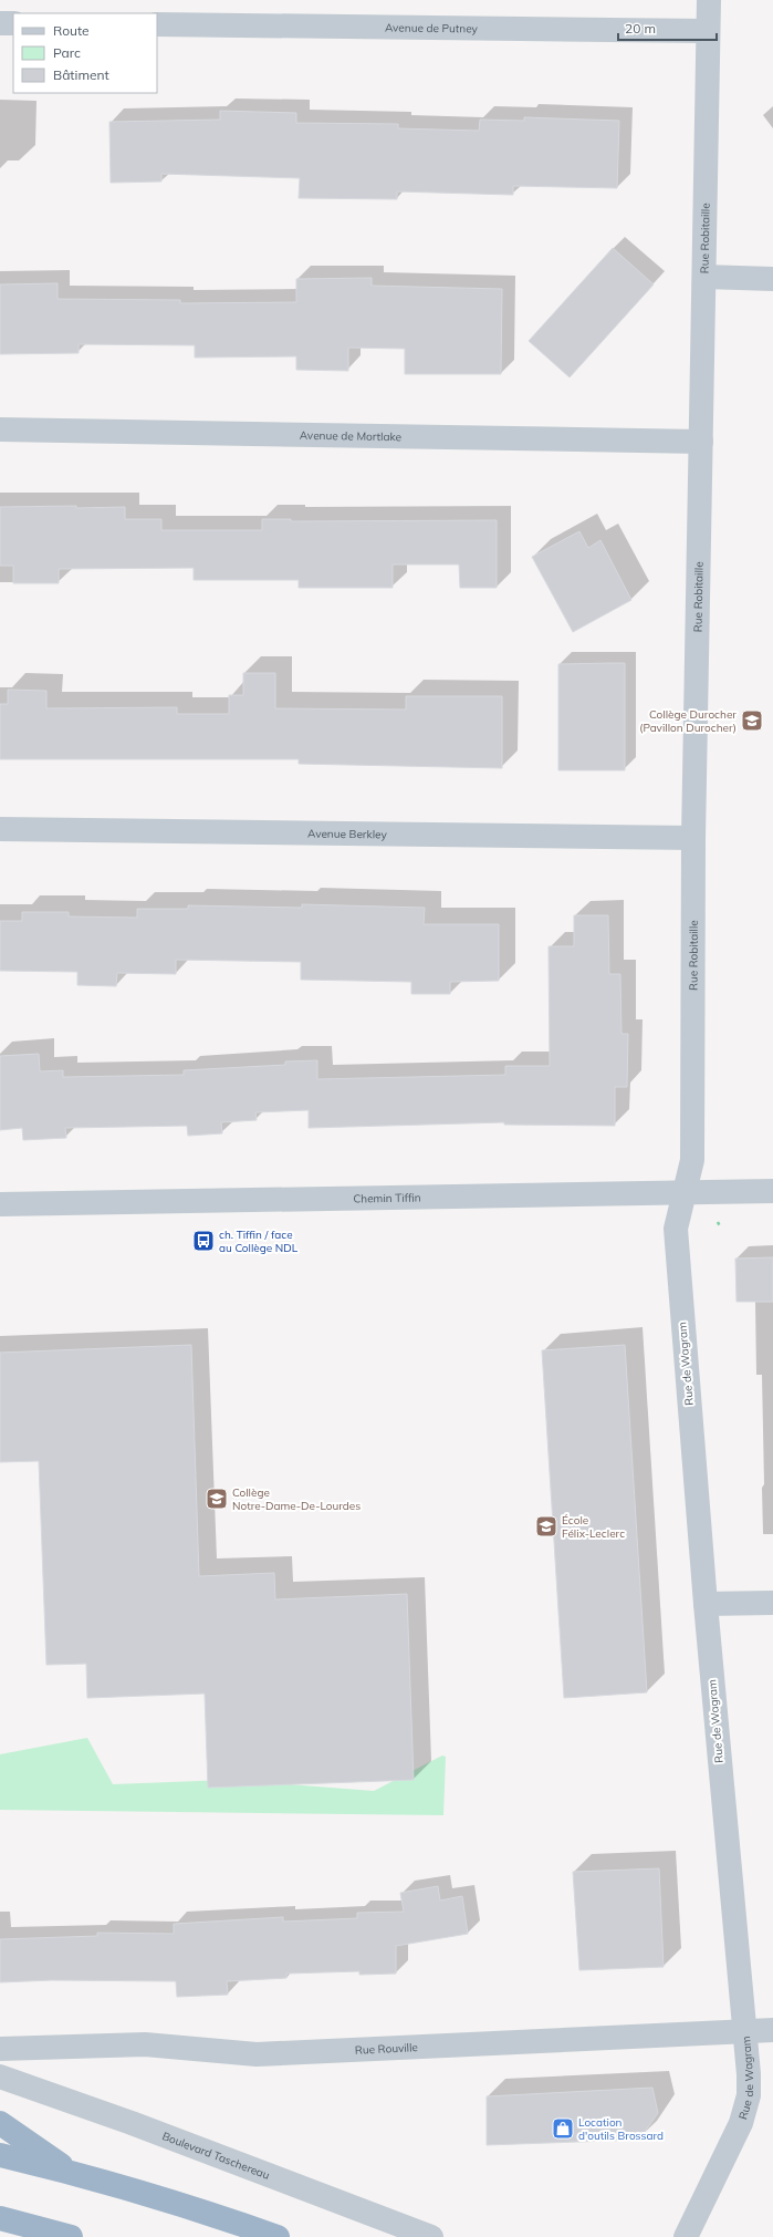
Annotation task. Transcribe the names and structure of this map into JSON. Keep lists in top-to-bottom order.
{
  "streets": {
    "street": [
      "Avenue de Putney",
      "Rue Robitaille",
      "Avenue de Mortlake",
      "Avenue Berkley",
      "Chemin Tiffin",
      "Rue de Wagram",
      "Rue Rouville",
      "Boulevard Taschereau"
    ]
  },
  "crossings": [
    ["Avenue de Putney", "Rue Robitaille"],
    ["Rue Robitaille", "Avenue de Mortlake"],
    ["Rue Robitaille", "Avenue Berkley"],
    ["Rue Robitaille", "Chemin Tiffin"],
    ["Rue Robitaille", "Rue de Wagram"],
    ["Chemin Tiffin", "Rue de Wagram"],
    ["Rue de Wagram", "Rue Rouville"]
  ],
  "places": {
    "school or university": ["Collège Durocher (Pavillon Durocher)", "Collège Notre-Dame-De-Lourdes", "École Félix-Leclerc"],
    "bus stop": ["ch. Tiffin / face au Collège NDL"],
    "shop": ["Location d'outils Brossard"]
  },
  "legend": ["Route", "Parc", "Bâtiment"],
  "scale_bar": "20 m"
}
